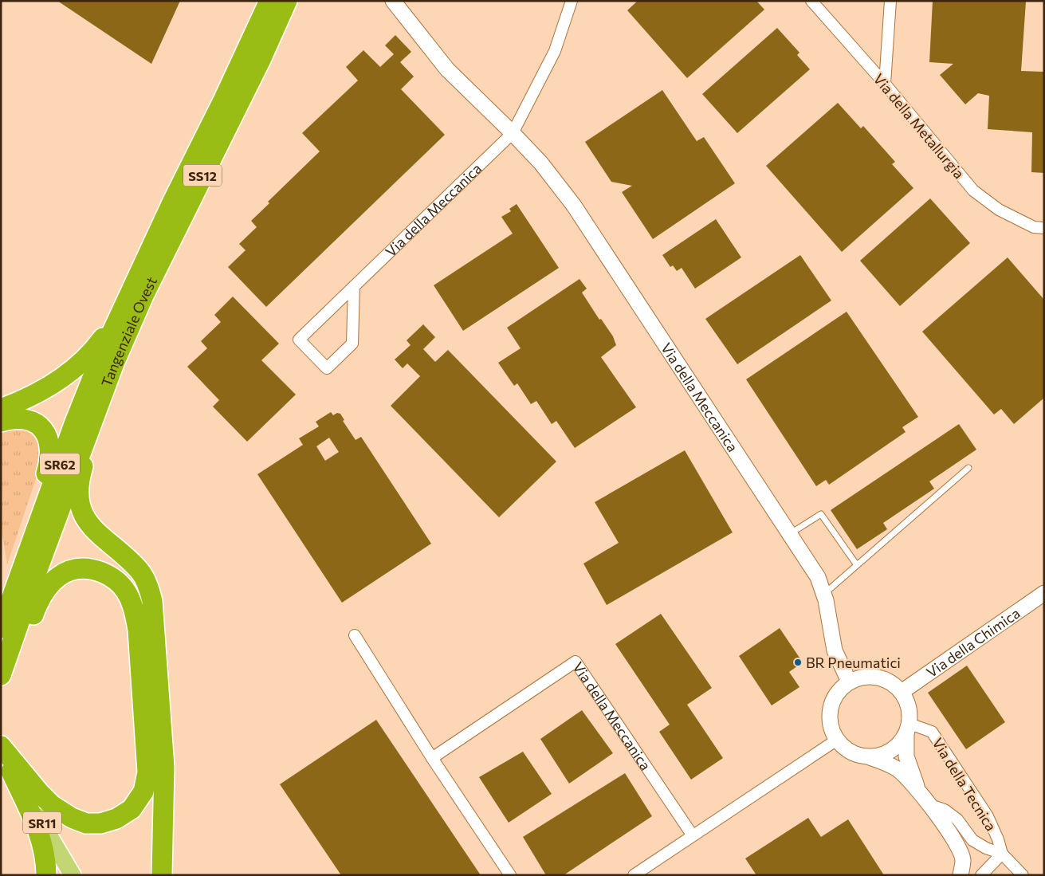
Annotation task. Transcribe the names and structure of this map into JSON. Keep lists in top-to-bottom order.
{
  "streets": {
    "highway": ["SS12", "Tangenziale Ovest", "SR62"],
    "main road": ["SR11"],
    "street": [
      "Via della Metallurgia",
      "Via della Meccanica",
      "Via della Chimica",
      "Via della Tecnica"
    ]
  },
  "crossings": [
    ["Via della Meccanica", "Via della Chimica"],
    ["Via della Meccanica", "Via della Tecnica"],
    ["Via della Chimica", "Via della Tecnica"]
  ],
  "places": ["BR Pneumatici"]
}
